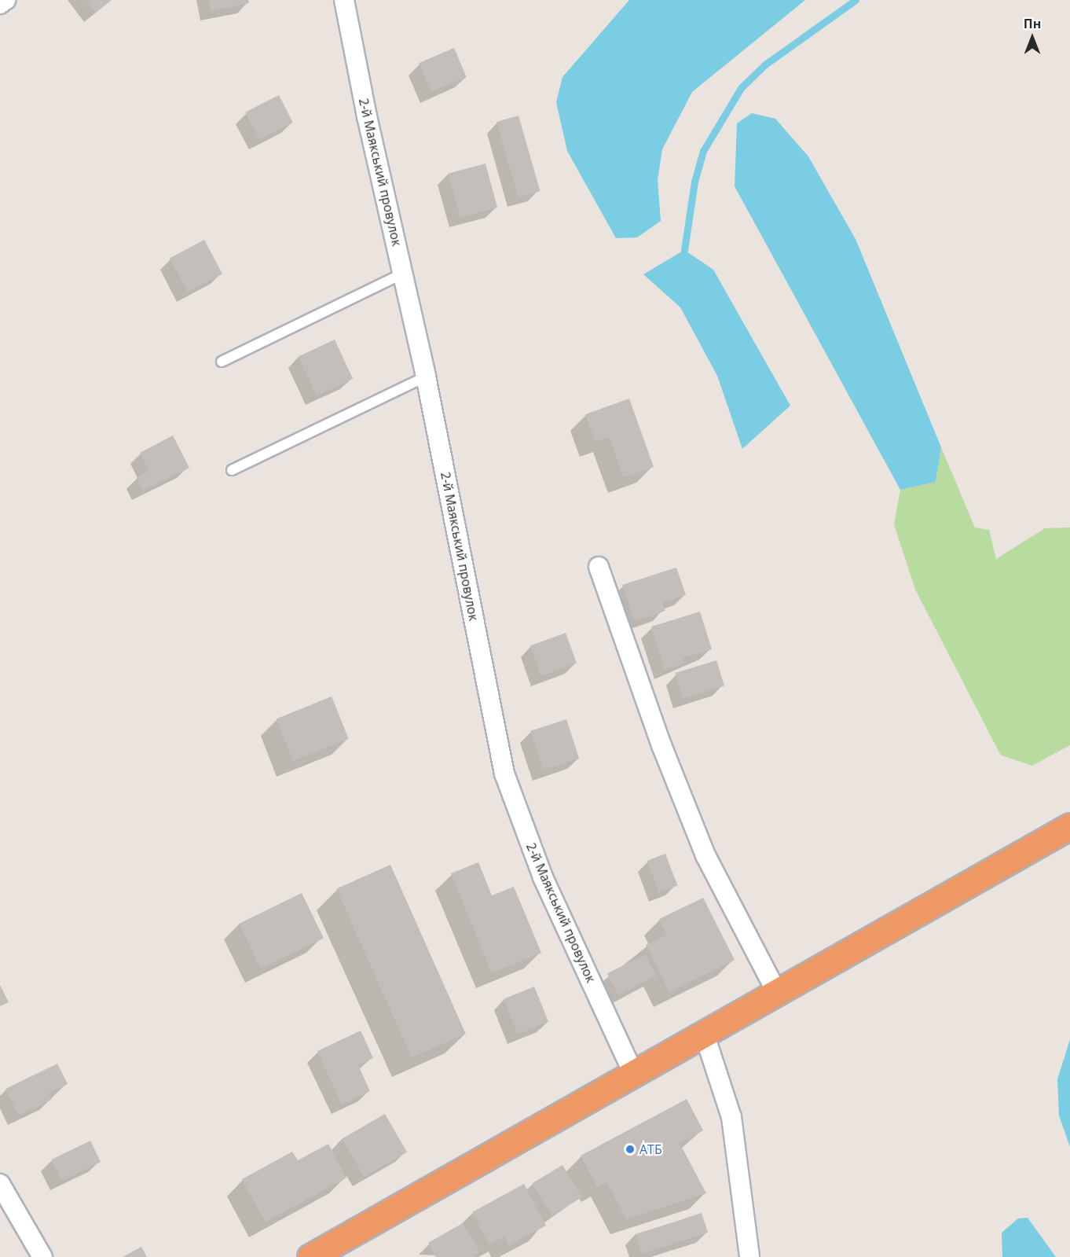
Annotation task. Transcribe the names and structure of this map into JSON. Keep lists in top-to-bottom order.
{
  "streets": {
    "street": ["2-й Маякський провулок"]
  },
  "places": ["АТБ"],
  "north": "top"
}
